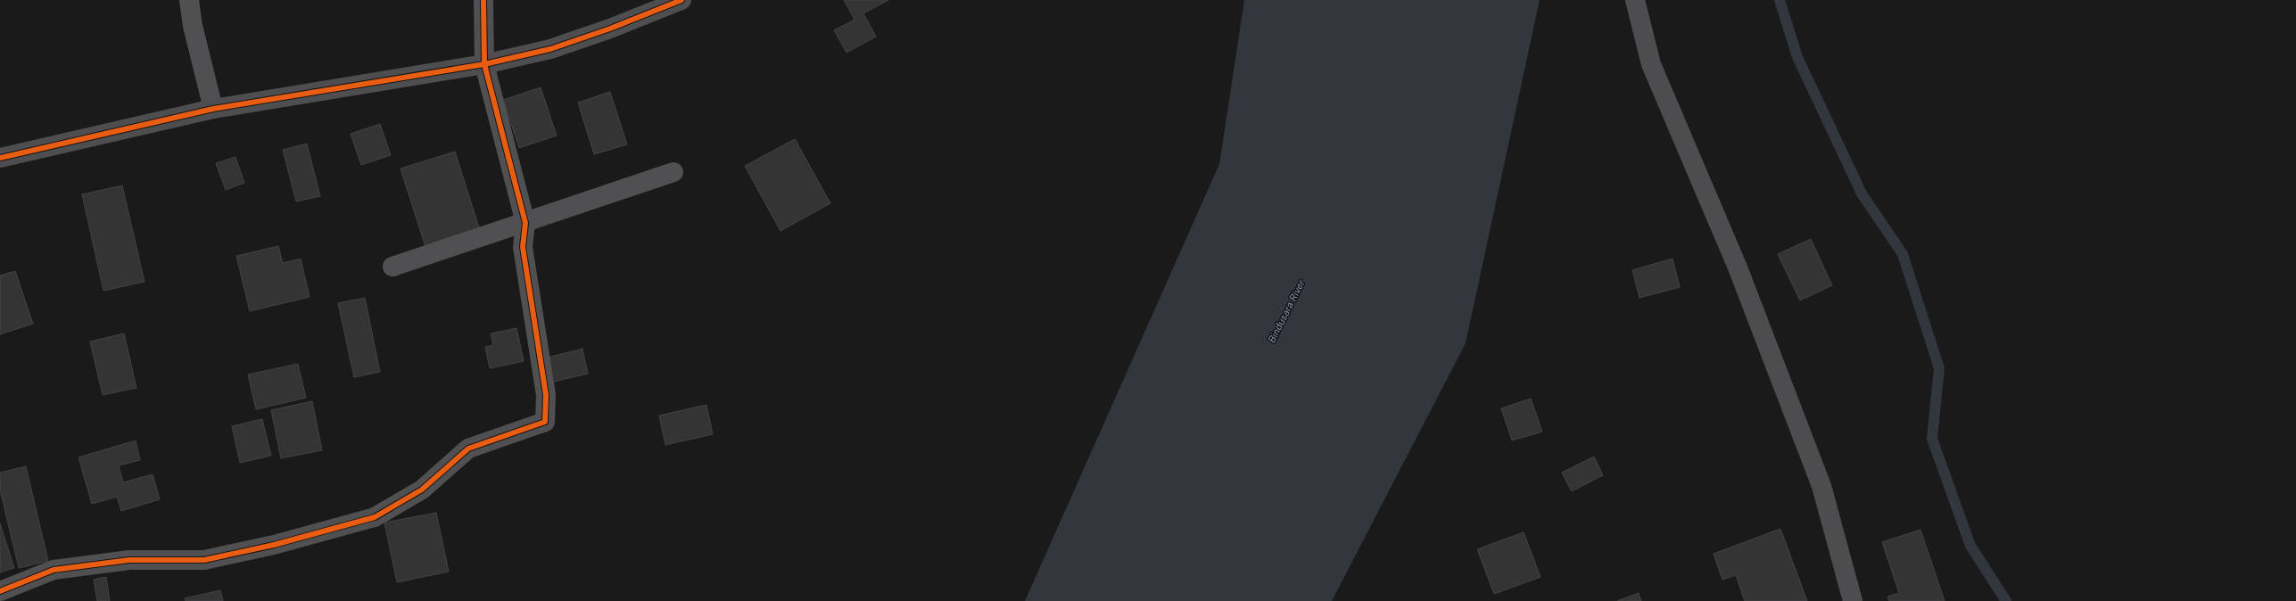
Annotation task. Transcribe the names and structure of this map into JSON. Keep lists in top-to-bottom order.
{
  "water": ["Bindusara River"]
}
